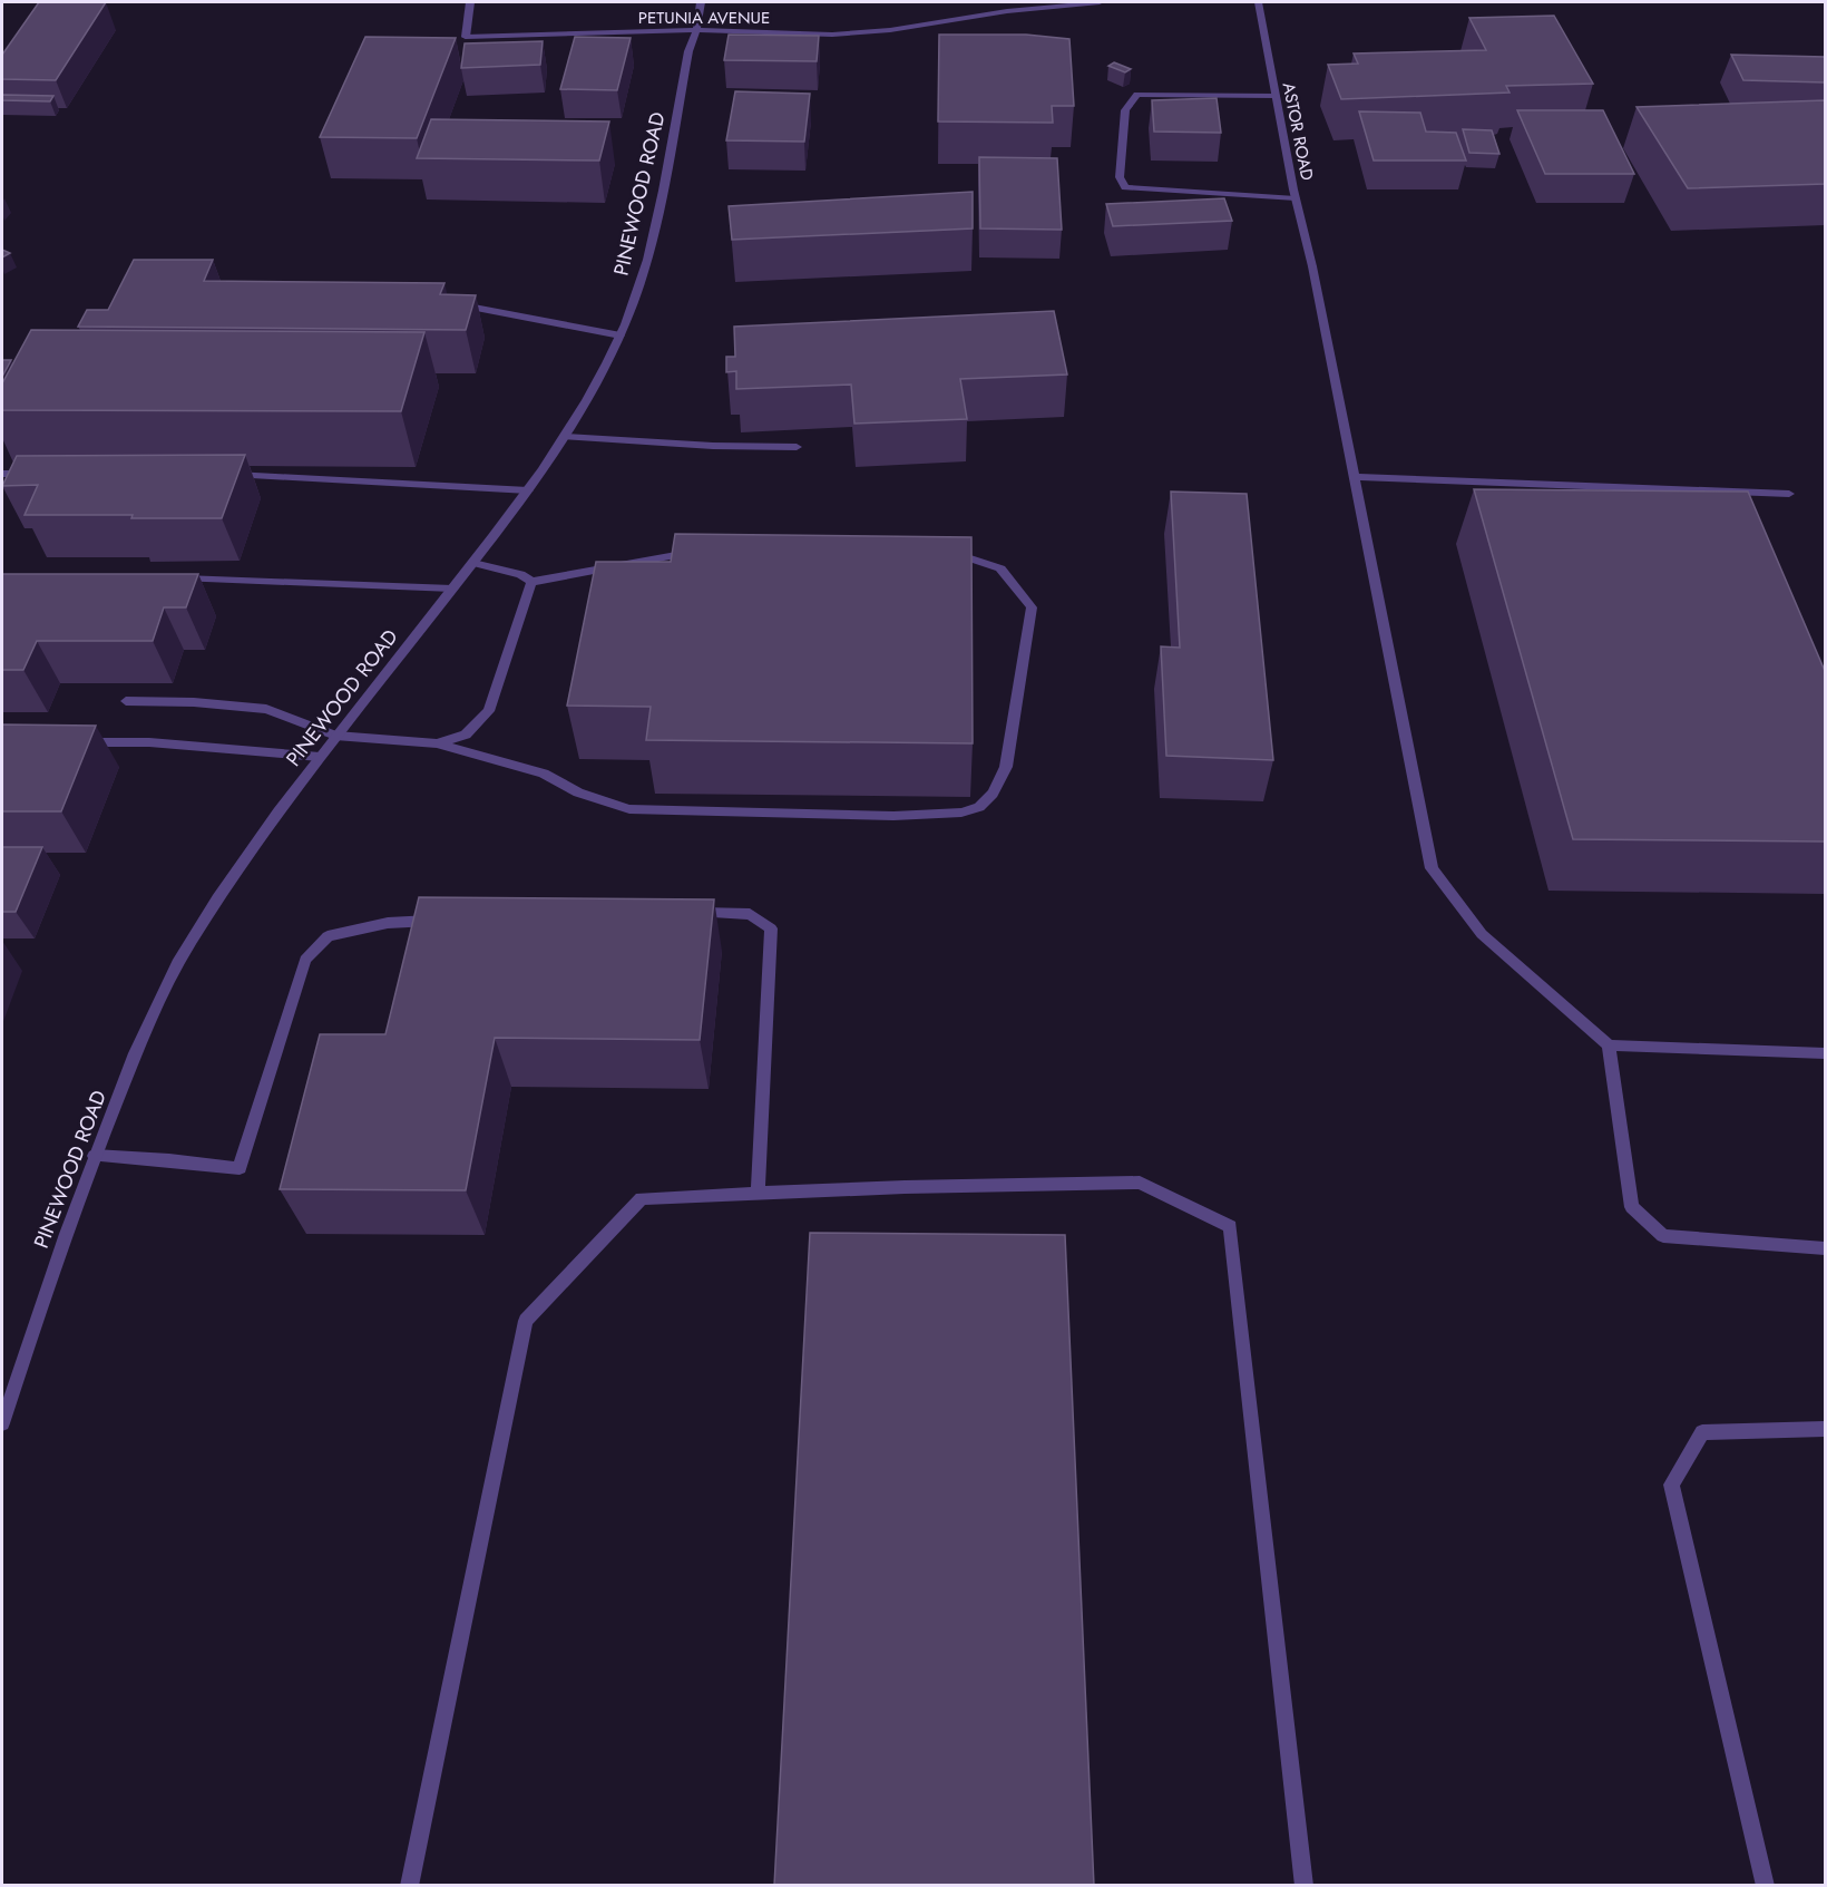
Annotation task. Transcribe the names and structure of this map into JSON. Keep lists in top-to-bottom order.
{
  "streets": {
    "street": ["PETUNIA AVENUE", "ASTOR ROAD", "PINEWOOD ROAD"]
  },
  "crossings": [
    ["PETUNIA AVENUE", "PINEWOOD ROAD"]
  ]
}
